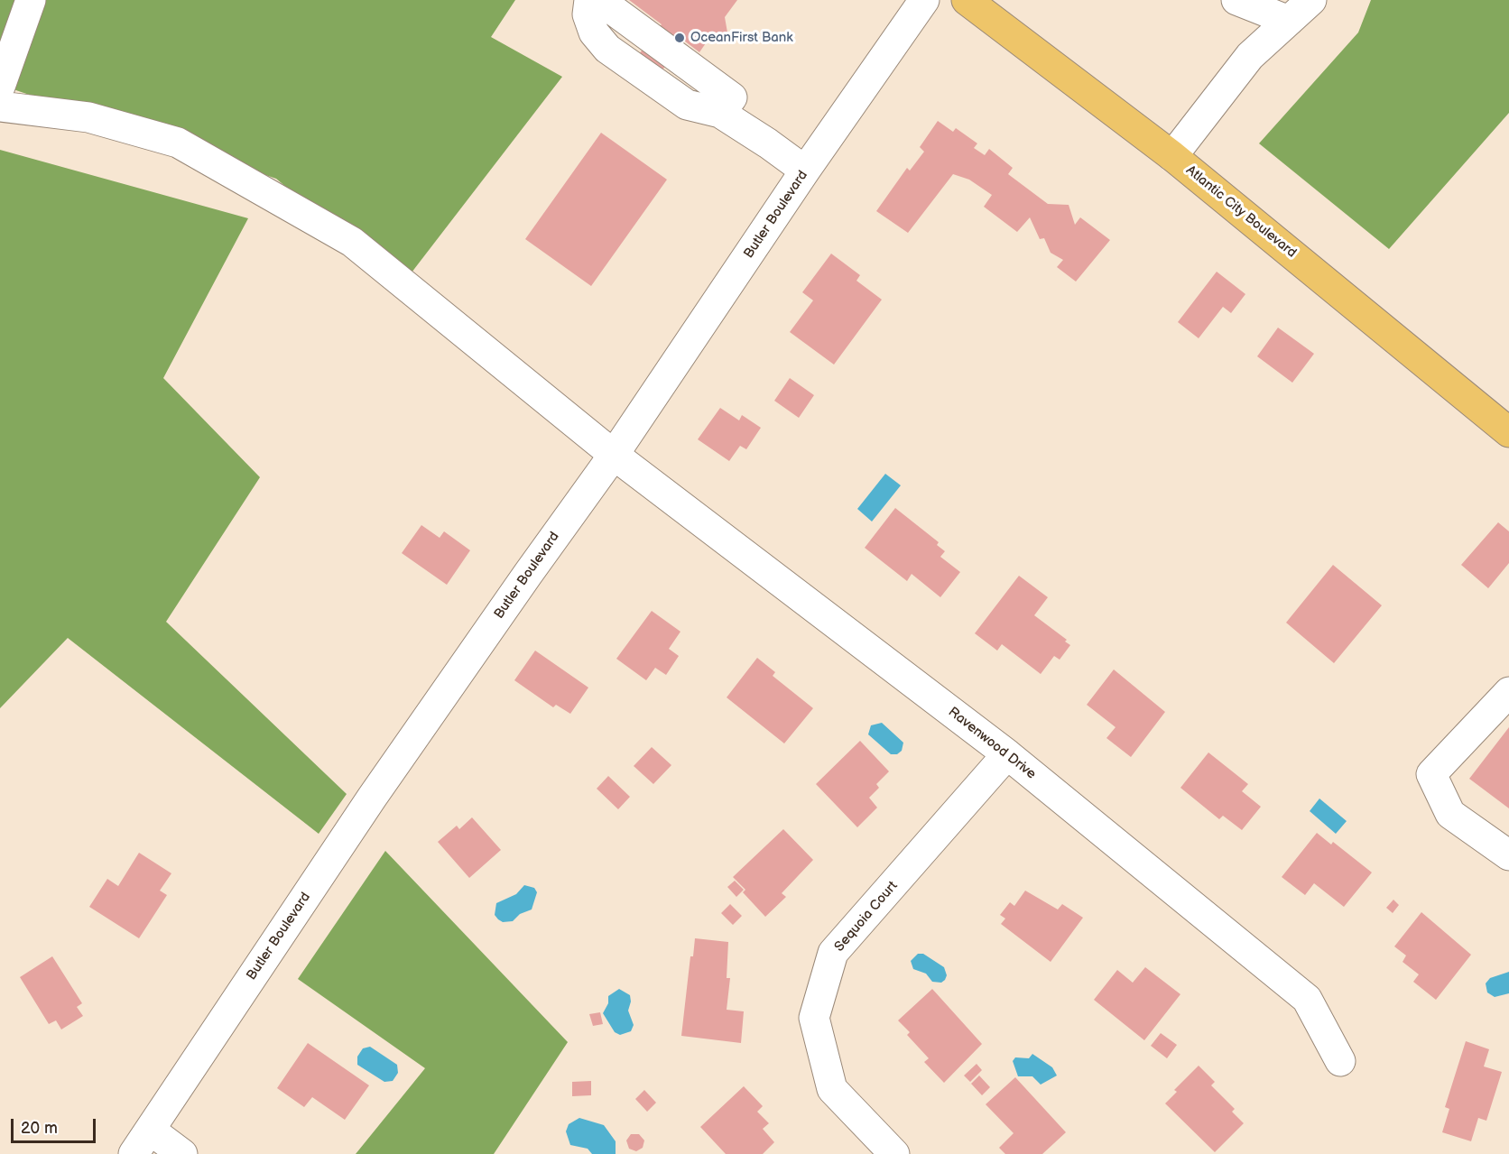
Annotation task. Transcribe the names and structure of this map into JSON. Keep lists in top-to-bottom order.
{
  "streets": {
    "highway": ["Atlantic City Boulevard"],
    "street": ["Butler Boulevard", "Ravenwood Drive", "Sequoia Court"]
  },
  "crossings": [
    ["Butler Boulevard", "Ravenwood Drive"],
    ["Ravenwood Drive", "Sequoia Court"]
  ],
  "places": ["OceanFirst Bank"],
  "scale_bar": "20 m"
}
